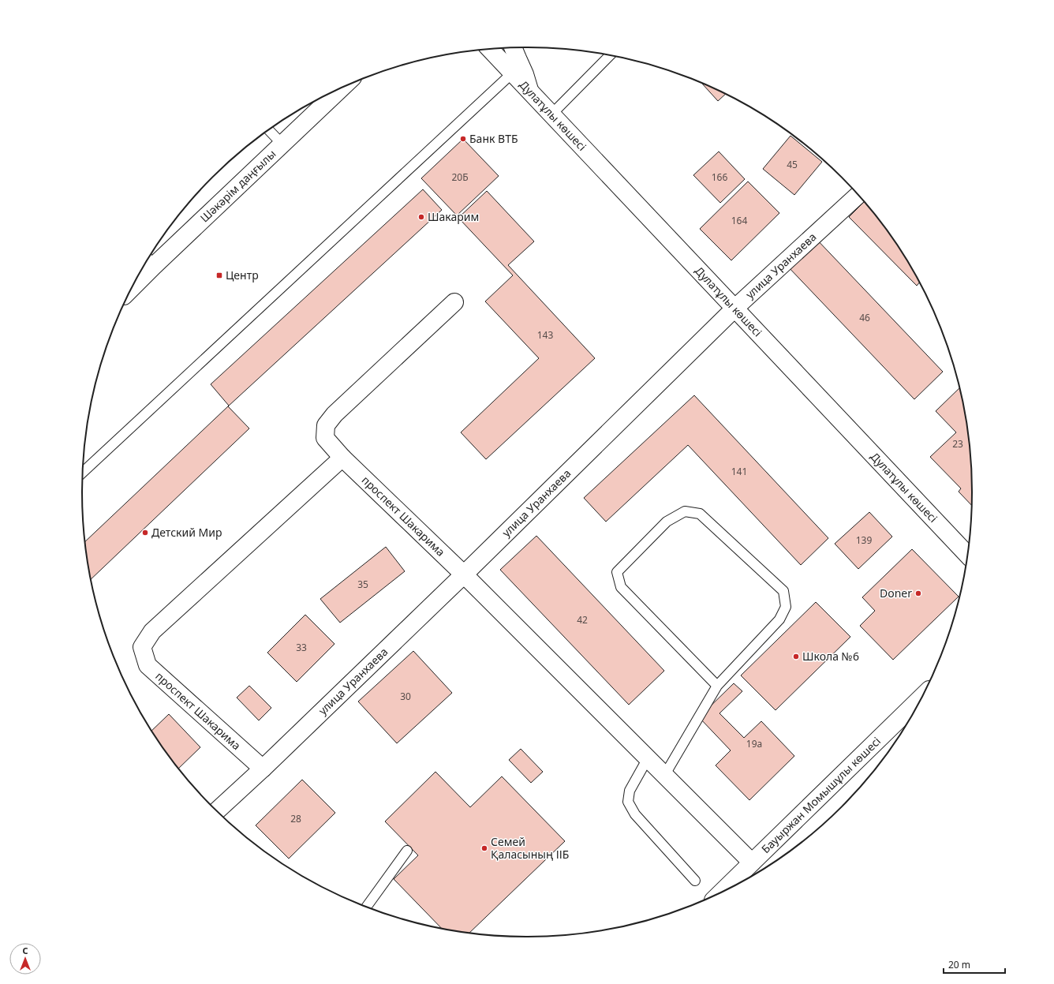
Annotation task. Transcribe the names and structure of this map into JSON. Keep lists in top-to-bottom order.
{
  "streets": {
    "street": [
      "Дулатұлы көшесі",
      "Шәкәрім даңғылы",
      "улица Уранхаева",
      "проспект Шакарима",
      "Бауыржан Момышұлы көшесі"
    ]
  },
  "crossings": [
    ["Дулатұлы көшесі", "улица Уранхаева"],
    ["улица Уранхаева", "проспект Шакарима"],
    ["проспект Шакарима", "Бауыржан Момышұлы көшесі"]
  ],
  "places": {
    "other": [
      "Банк ВТБ",
      "Шакарим",
      "Детский Мир",
      "Doner",
      "Школа №6",
      "Семей Қаласының ІІБ"
    ],
    "transit": ["Центр"]
  },
  "house_numbers": [
    "45",
    "20Б",
    "166",
    "164",
    "46",
    "143",
    "23",
    "141",
    "139",
    "35",
    "42",
    "33",
    "30",
    "19а",
    "28"
  ],
  "scale_bar": "20 m",
  "north": "top"
}
